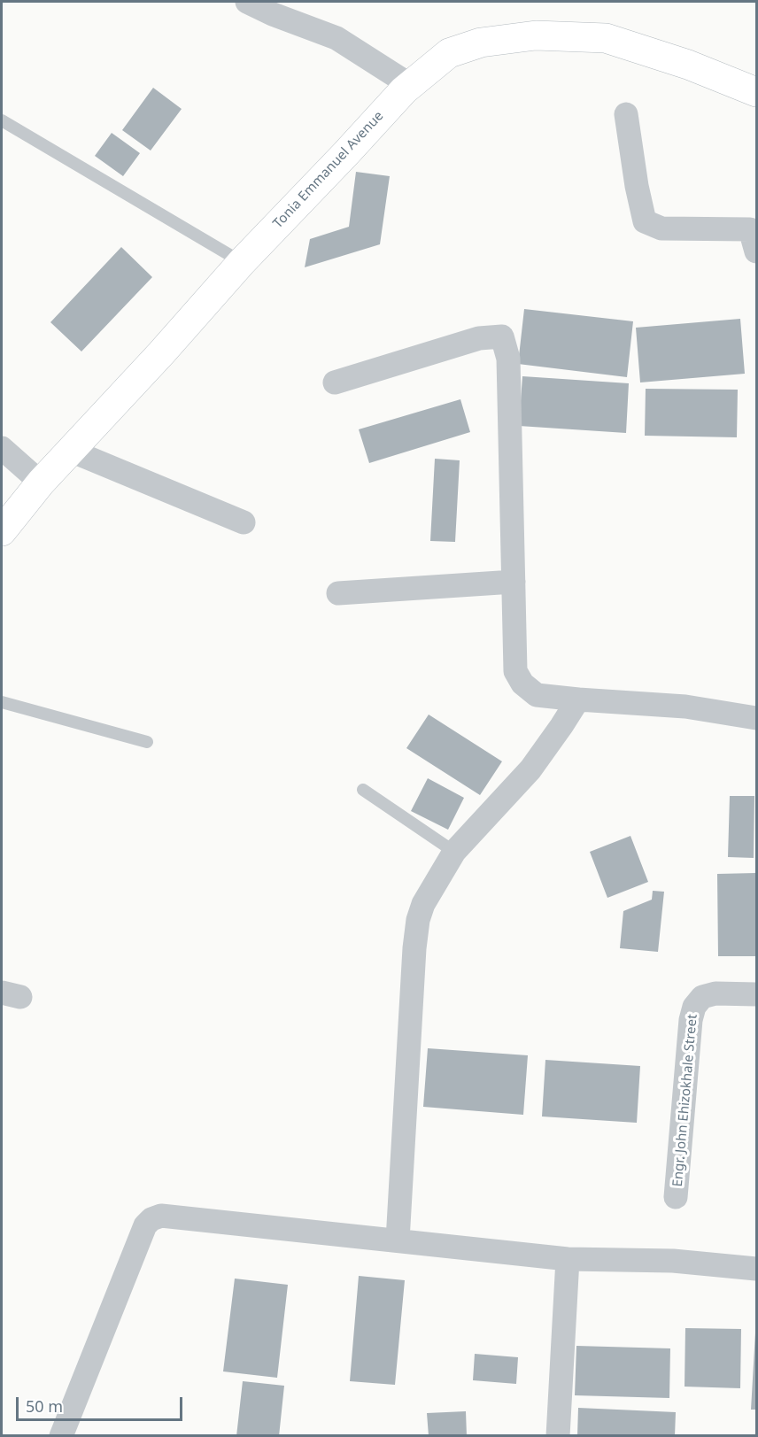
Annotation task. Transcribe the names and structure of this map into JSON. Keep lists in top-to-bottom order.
{
  "streets": {
    "street": ["Tonia Emmanuel Avenue", "Engr. John Ehizokhale Street"]
  },
  "scale_bar": "50 m"
}
